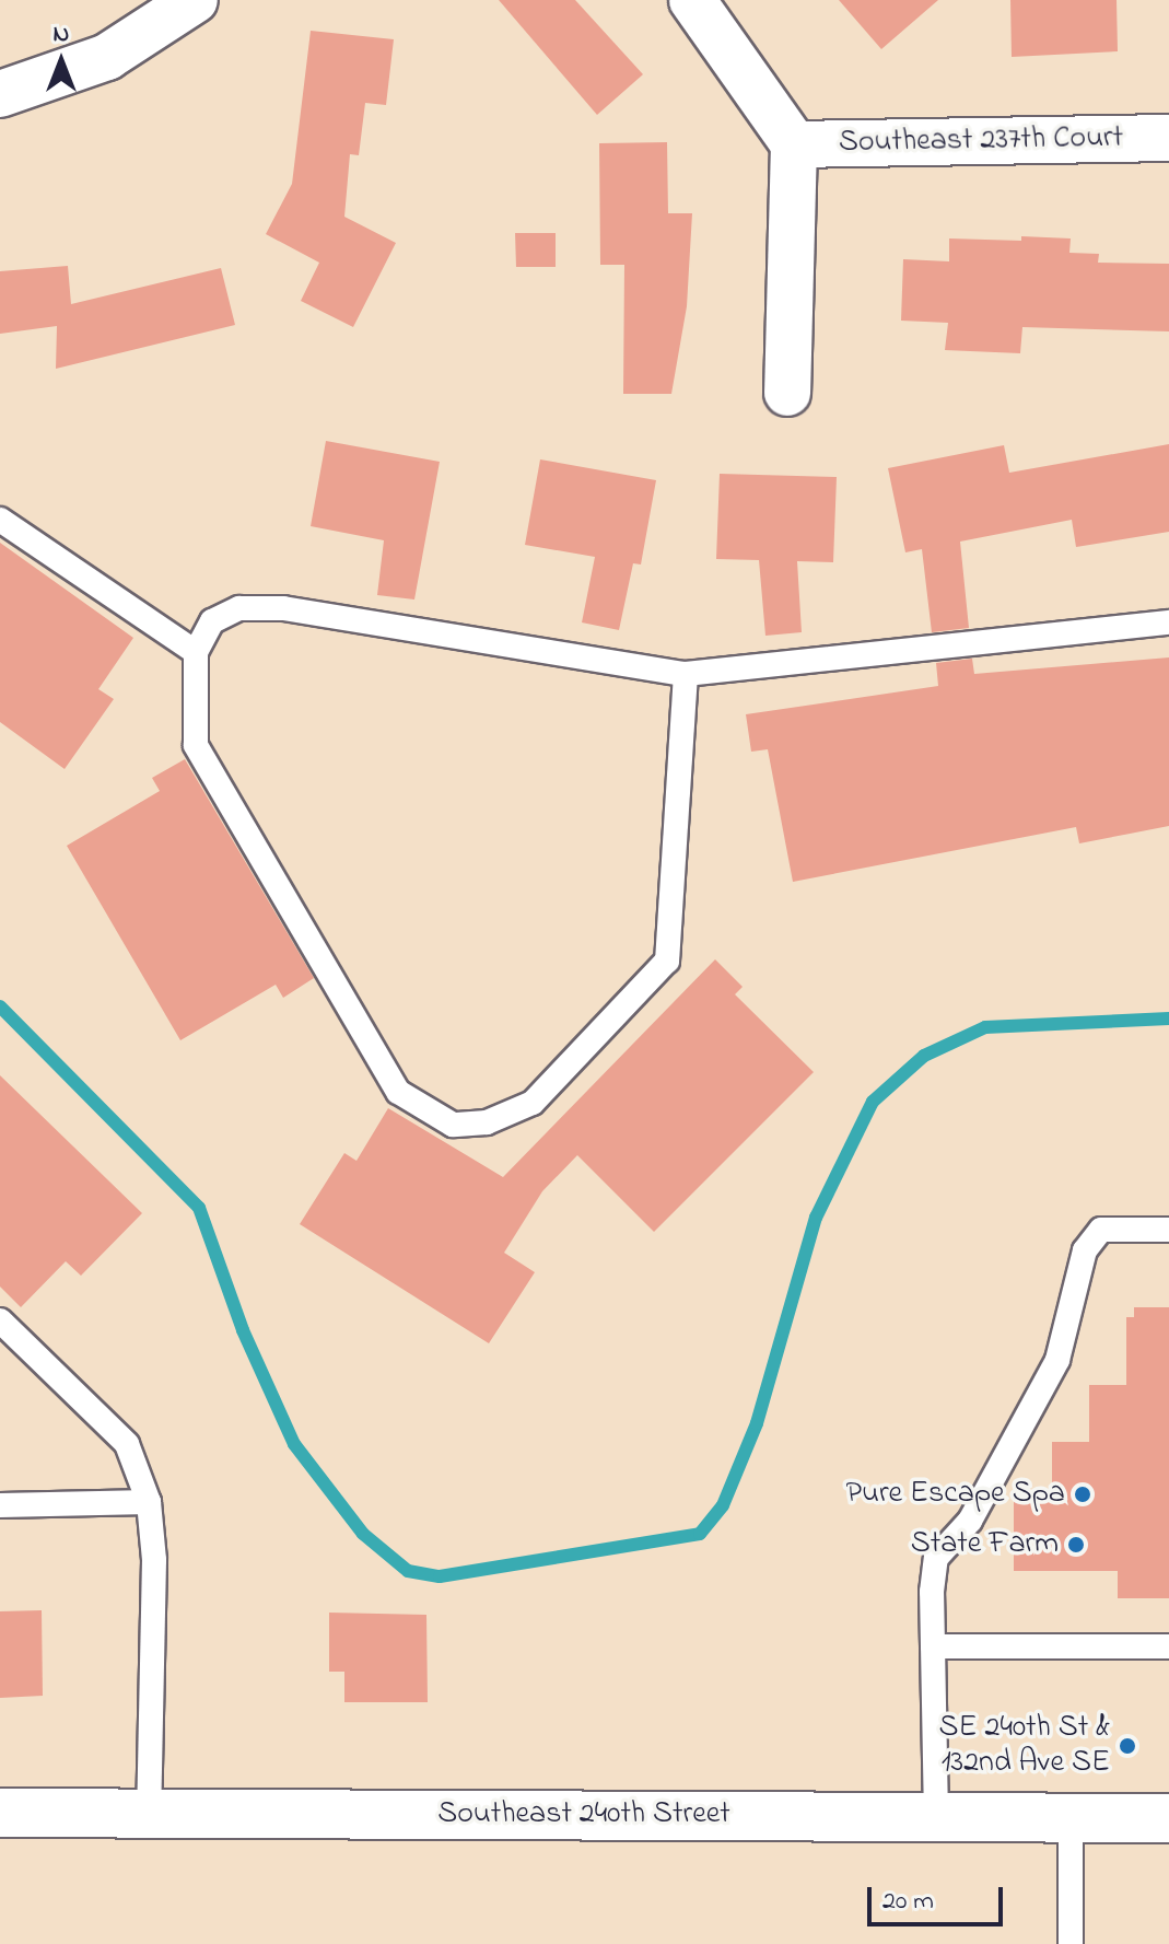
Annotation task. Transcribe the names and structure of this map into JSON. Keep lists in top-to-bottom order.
{
  "streets": {
    "main road": ["Southeast 240th Street"],
    "street": ["Southeast 237th Court"]
  },
  "places": ["Pure Escape Spa", "State Farm", "SE 240th St & 132nd Ave SE"],
  "scale_bar": "20 m",
  "north": "top"
}
